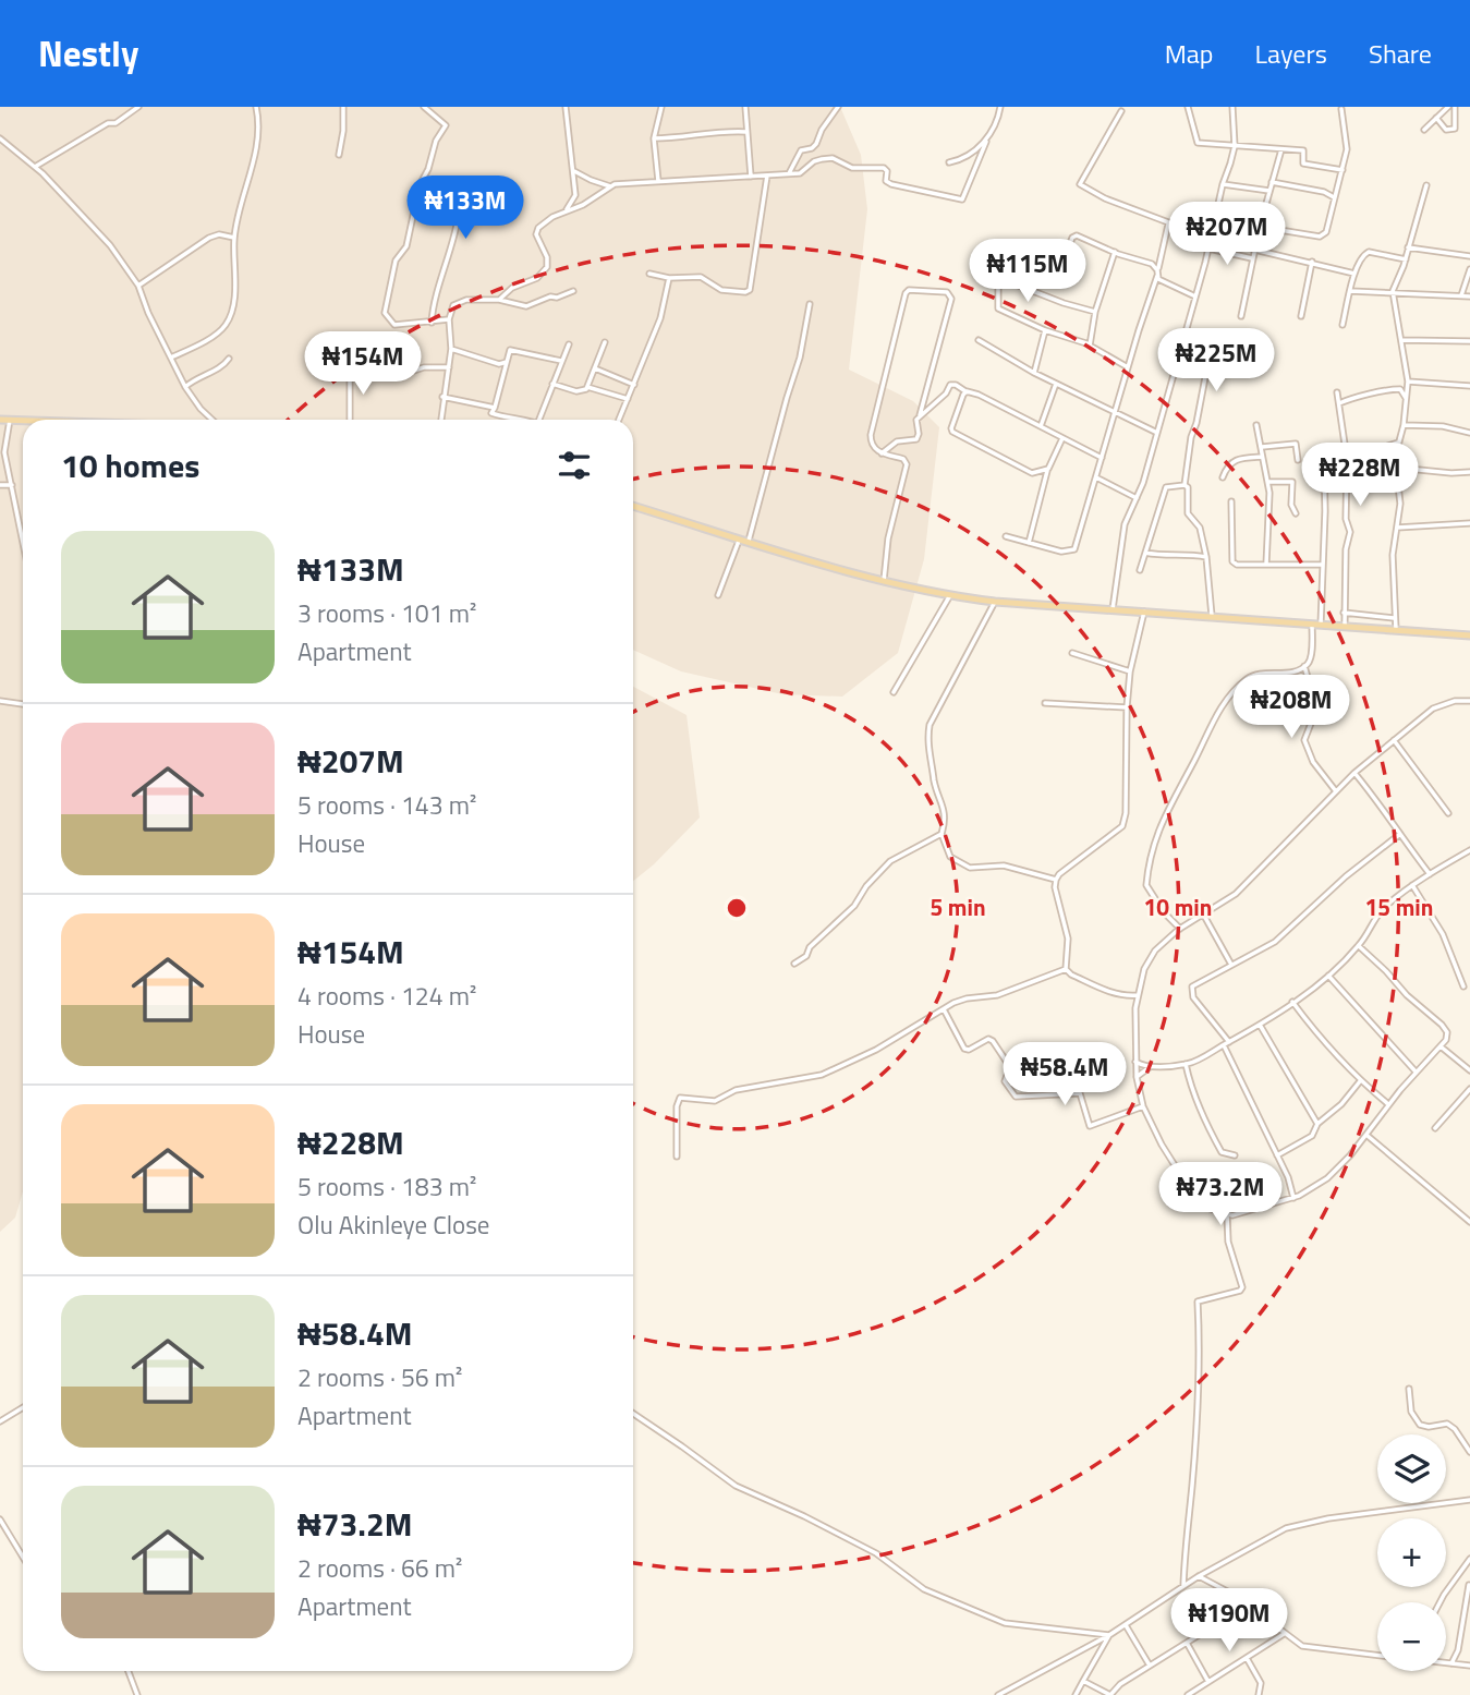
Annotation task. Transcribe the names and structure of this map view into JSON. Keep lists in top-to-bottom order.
{
  "page": {
    "header": "Nestly",
    "nav": ["Map", "Layers", "Share"],
    "price": [
      "₦133M",
      "₦207M",
      "₦115M",
      "₦225M",
      "₦154M",
      "₦228M",
      "₦208M",
      "₦58.4M",
      "₦73.2M",
      "₦190M"
    ],
    "heading": "10 homes",
    "list": [
      {
        "name": "₦133M",
        "note": "3 rooms · 101 m² · Apartment"
      },
      {
        "name": "₦207M",
        "note": "5 rooms · 143 m² · House"
      },
      {
        "name": "₦154M",
        "note": "4 rooms · 124 m² · House"
      },
      {
        "name": "₦228M",
        "note": "5 rooms · 183 m² · Olu Akinleye Close"
      },
      {
        "name": "₦58.4M",
        "note": "2 rooms · 56 m² · Apartment"
      },
      {
        "name": "₦73.2M",
        "note": "2 rooms · 66 m² · Apartment"
      }
    ],
    "map_buttons": ["+", "−"]
  },
  "rings": ["5 min", "10 min", "15 min"]
}
